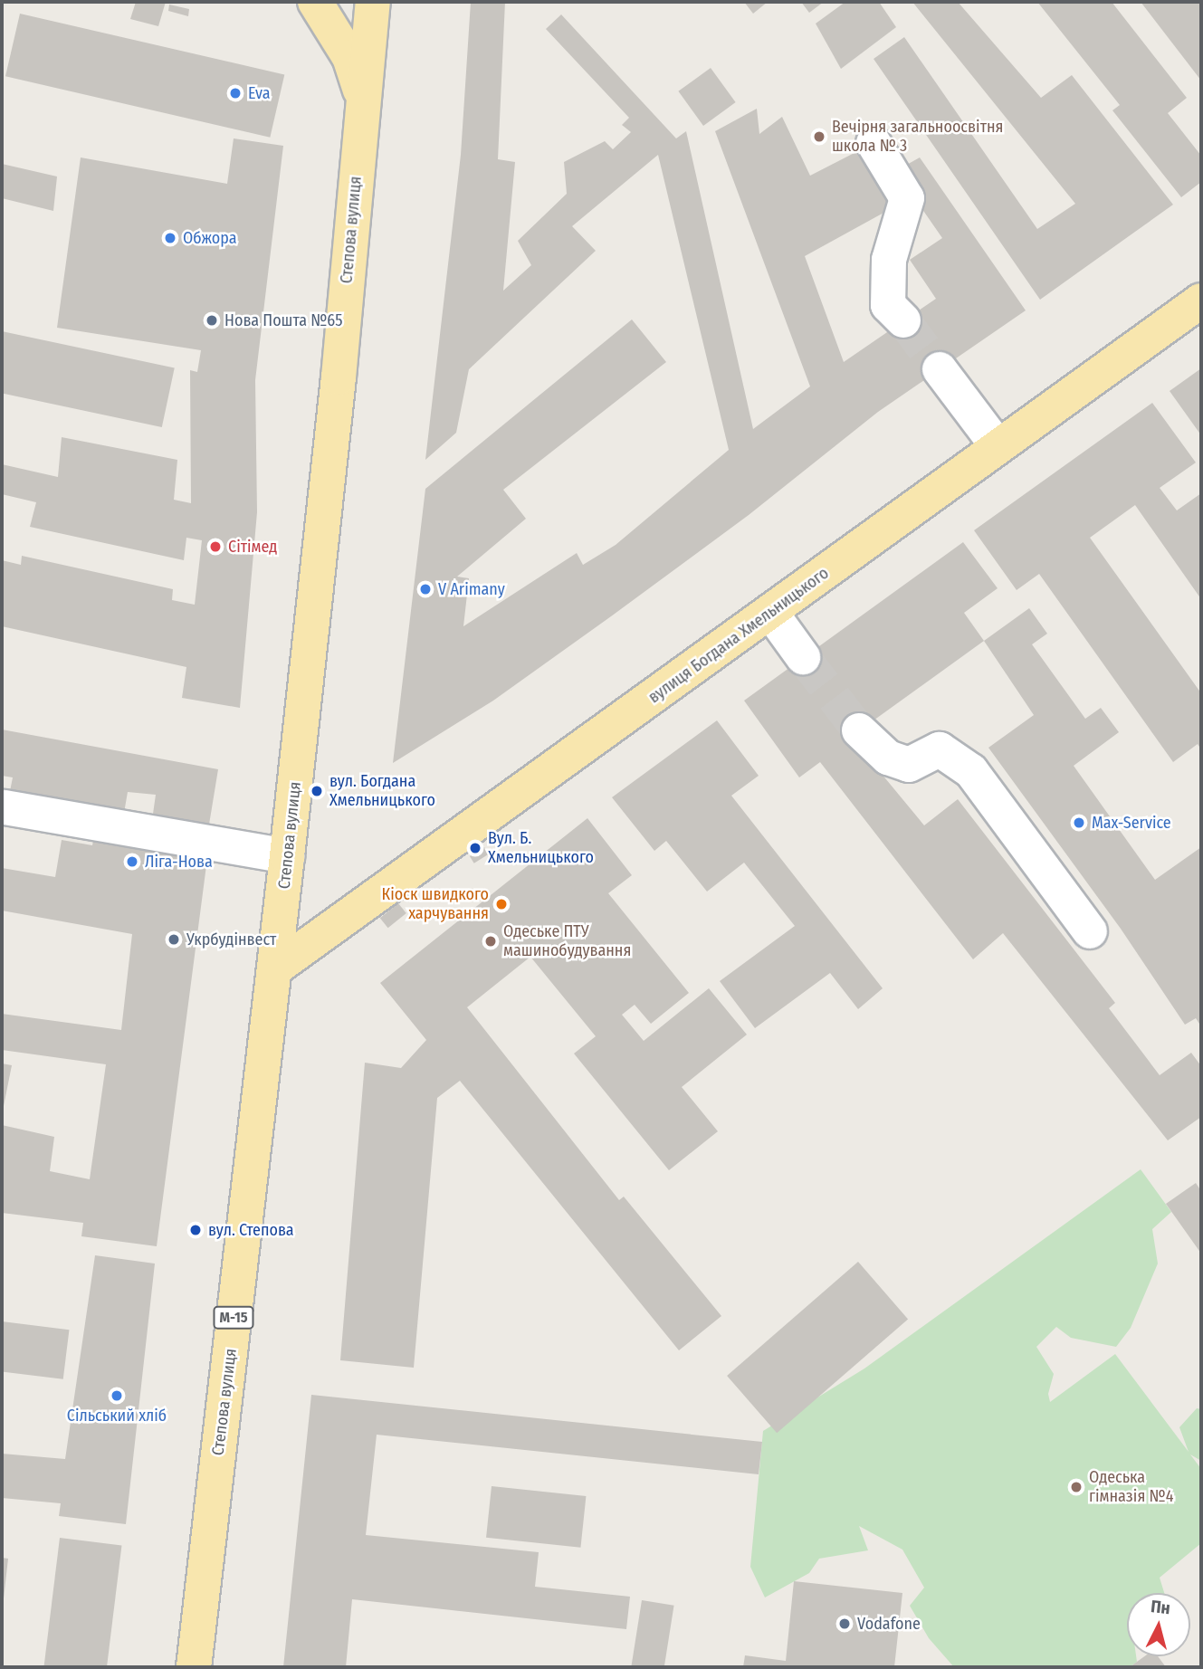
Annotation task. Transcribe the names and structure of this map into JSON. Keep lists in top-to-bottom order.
{
  "streets": {
    "main road": ["Степова вулиця", "вулиця Богдана Хмельницького", "М-15"]
  },
  "crossings": [
    ["Степова вулиця", "вулиця Богдана Хмельницького"]
  ],
  "places": [
    "Eva",
    "Вечірня загальноосвітня школа № 3",
    "Обжора",
    "Нова Пошта №65",
    "Сітімед",
    "V Arimany",
    "вул. Богдана Хмельницького",
    "Max-Service",
    "Вул. Б. Хмельницького",
    "Ліга-Нова",
    "Кіоск швидкого харчування",
    "Укрбудінвест",
    "Одеське ПТУ машинобудування",
    "вул. Степова",
    "Сільський хліб",
    "Одеська гімназія №4",
    "Vodafone"
  ],
  "north": "top"
}
